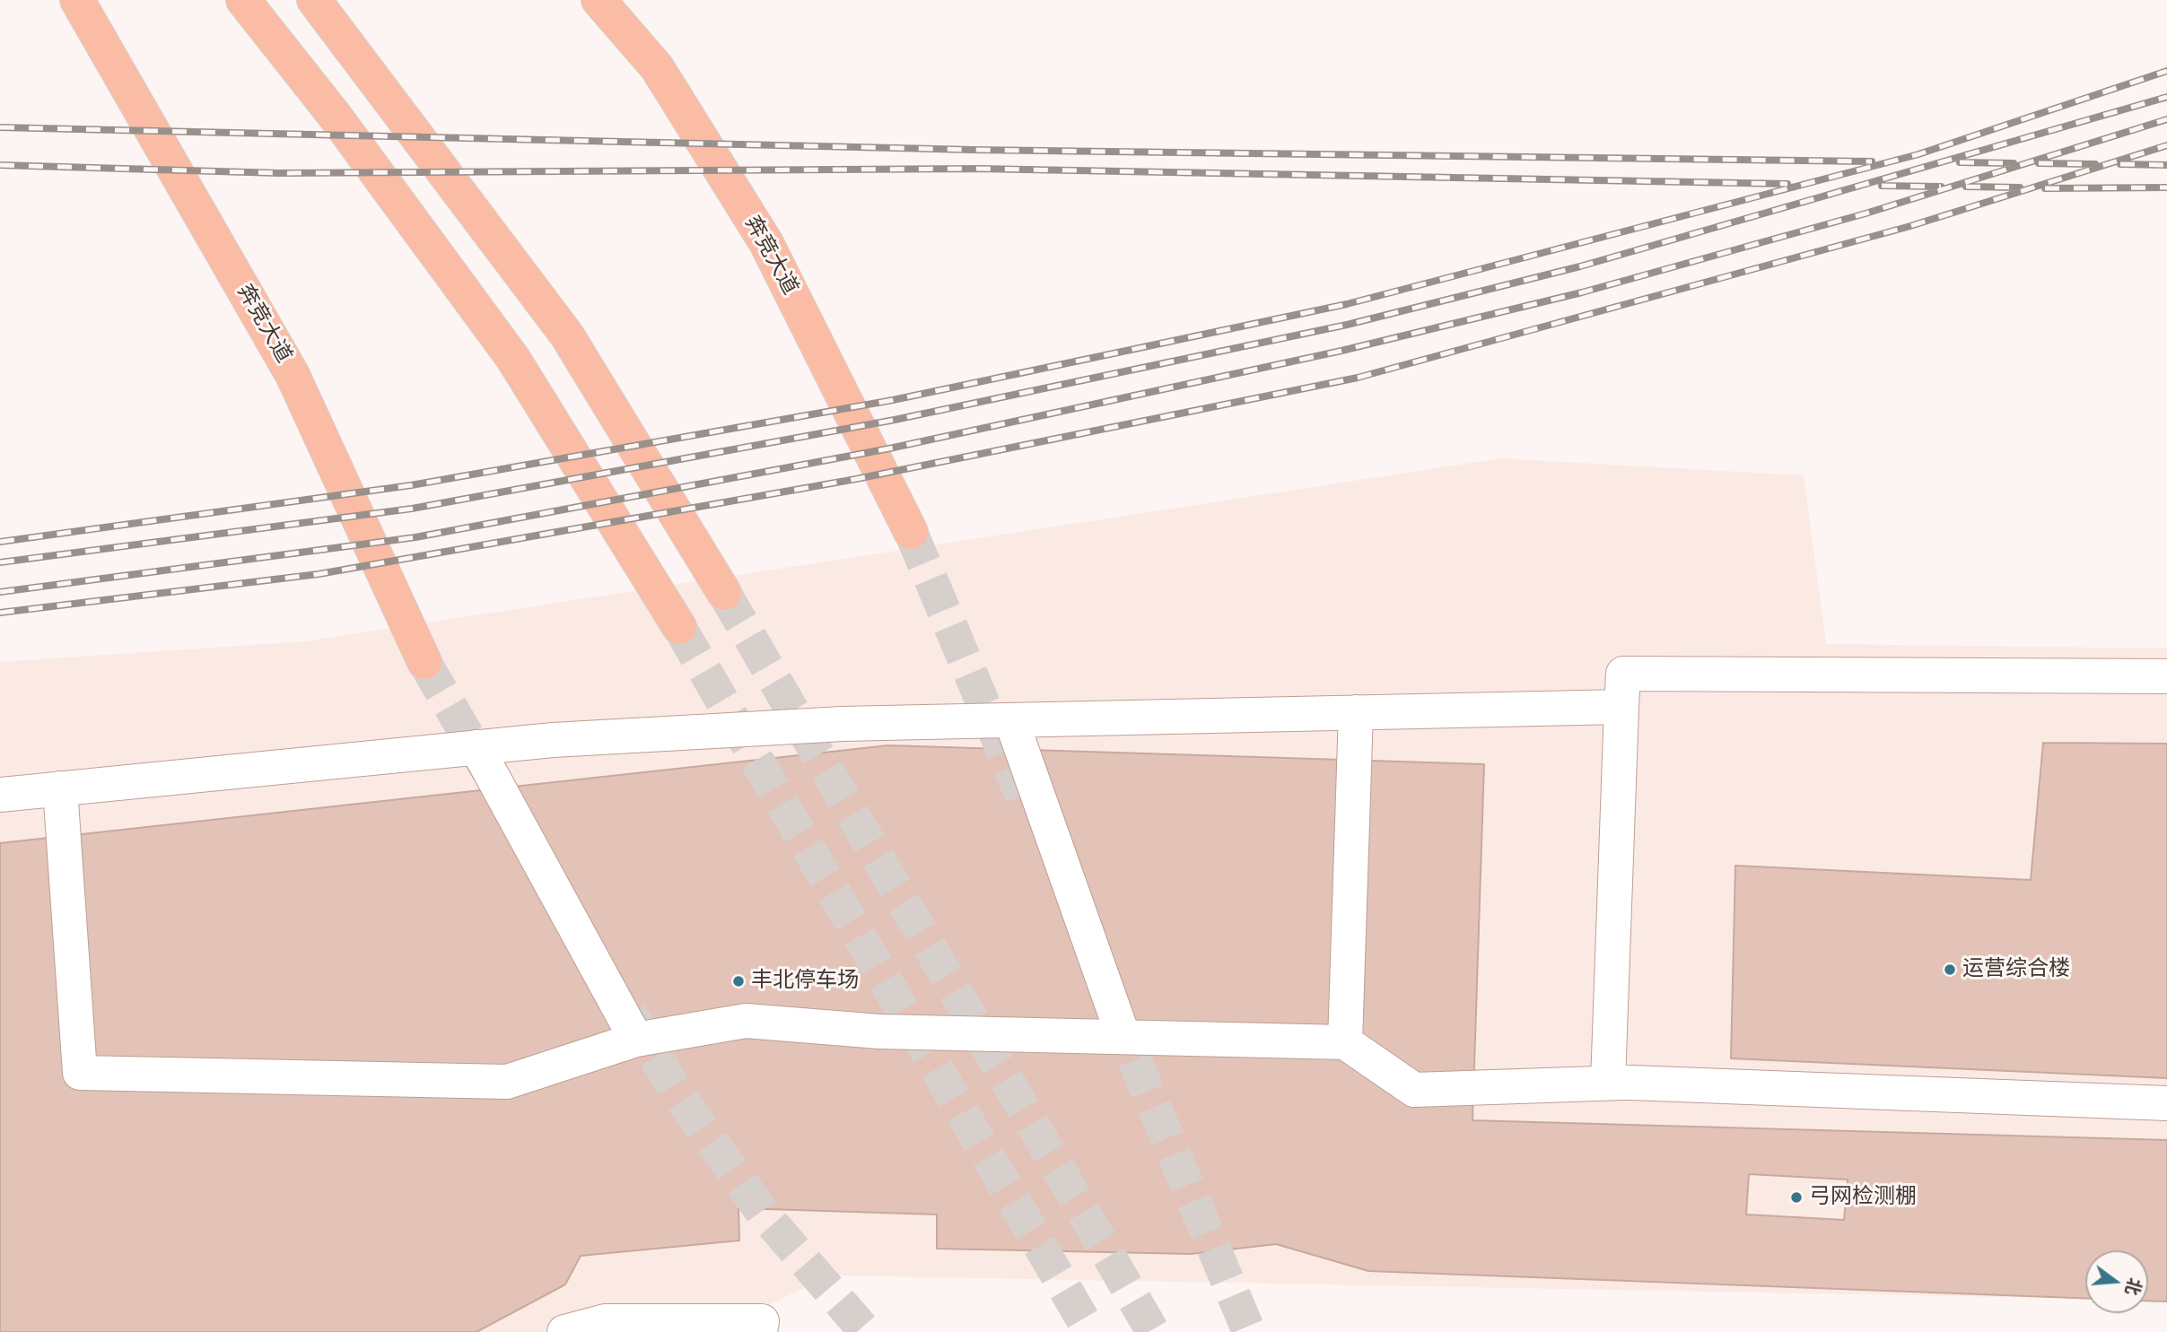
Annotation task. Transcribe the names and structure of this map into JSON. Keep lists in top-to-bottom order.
{
  "streets": {
    "main road": ["奔竞大道"]
  },
  "places": ["运营综合楼", "丰北停车场", "弓网检测棚"],
  "north": "right"
}
